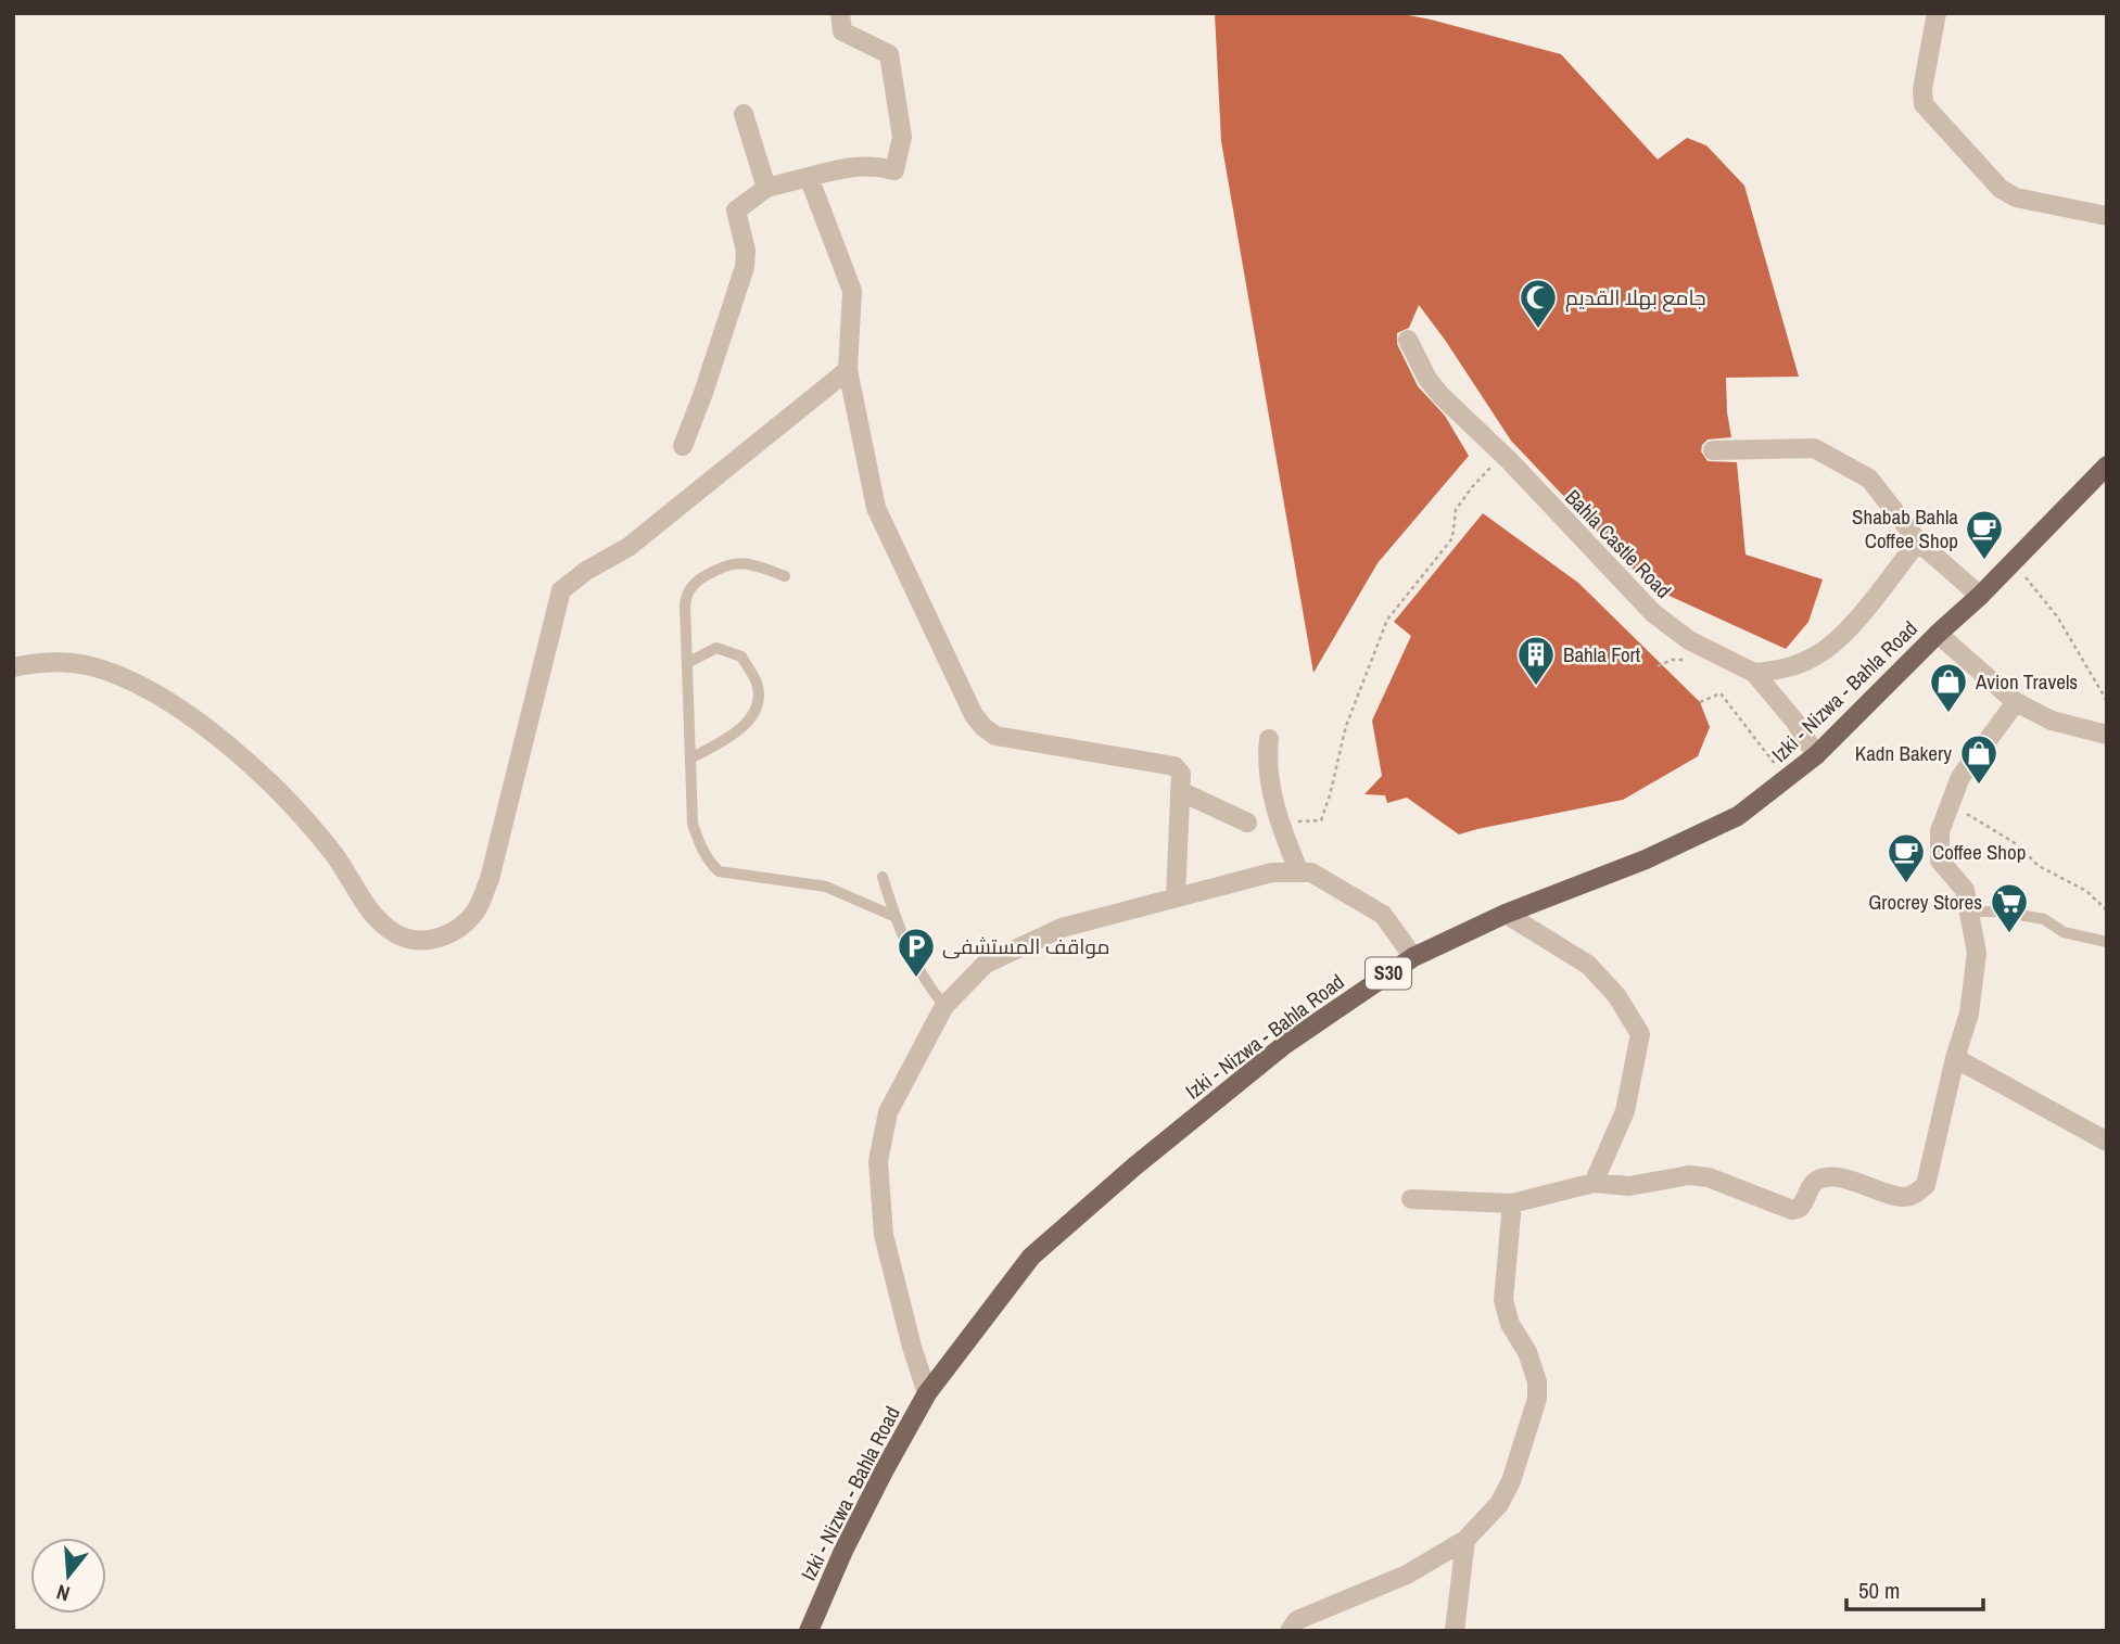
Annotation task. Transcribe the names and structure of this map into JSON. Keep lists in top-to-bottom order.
{
  "streets": {
    "main road": ["Izki - Nizwa - Bahla Road", "S30"],
    "street": ["Bahla Castle Road"]
  },
  "crossings": [
    ["Bahla Castle Road", "Izki - Nizwa - Bahla Road"]
  ],
  "places": {
    "mosque": ["جامع بهلا القديم"],
    "cafe": ["Shabab Bahla Coffee Shop", "Coffee Shop"],
    "building": ["Bahla Fort"],
    "shop": ["Avion Travels", "Kadn Bakery"],
    "supermarket": ["Grocrey Stores"],
    "parking": ["مواقف المستشفى"]
  },
  "scale_bar": "50 m",
  "north": "bottom"
}
